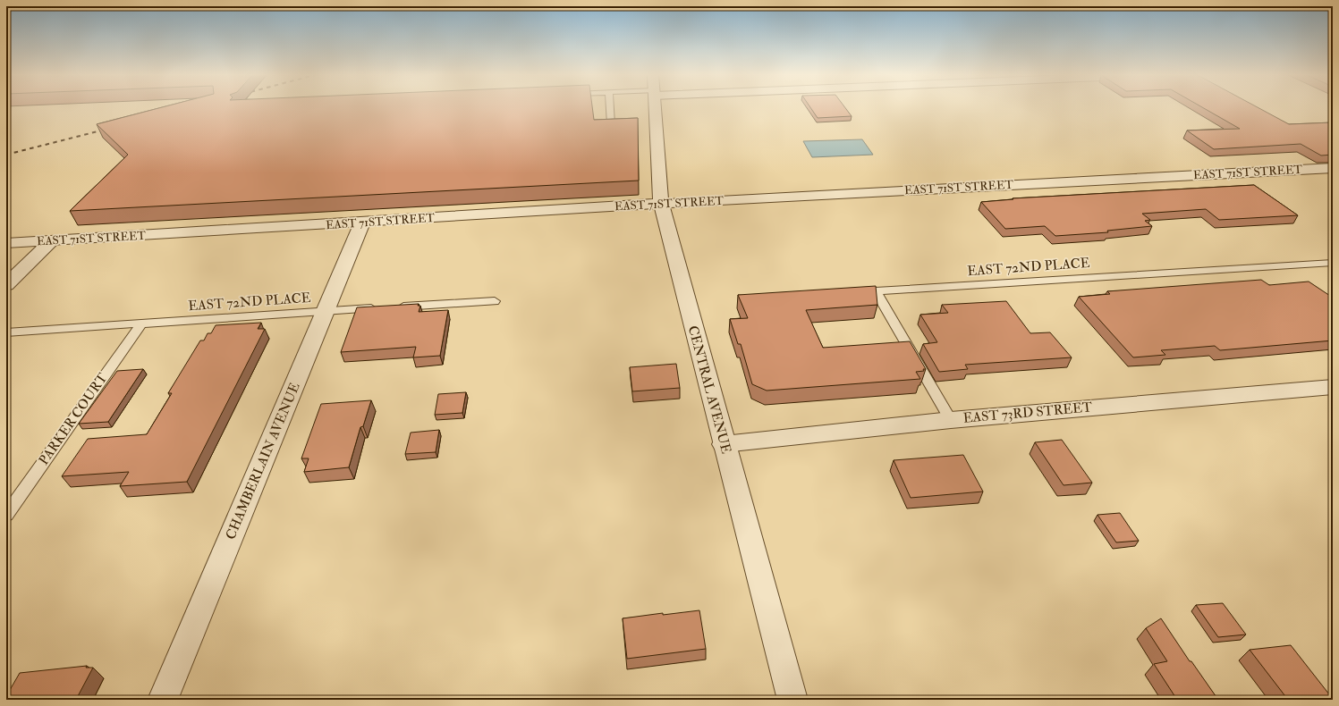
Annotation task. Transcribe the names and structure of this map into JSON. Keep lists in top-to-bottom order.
{
  "streets": {
    "street": [
      "EAST 71ST STREET",
      "CENTRAL AVENUE",
      "EAST 73RD STREET",
      "CHAMBERLAIN AVENUE"
    ],
    "lane": ["EAST 72ND PLACE", "PARKER COURT"]
  },
  "crossings": [
    ["EAST 71ST STREET", "CENTRAL AVENUE"],
    ["EAST 71ST STREET", "CHAMBERLAIN AVENUE"],
    ["EAST 72ND PLACE", "EAST 73RD STREET"],
    ["EAST 72ND PLACE", "PARKER COURT"],
    ["EAST 72ND PLACE", "CHAMBERLAIN AVENUE"],
    ["CENTRAL AVENUE", "EAST 73RD STREET"]
  ]
}
